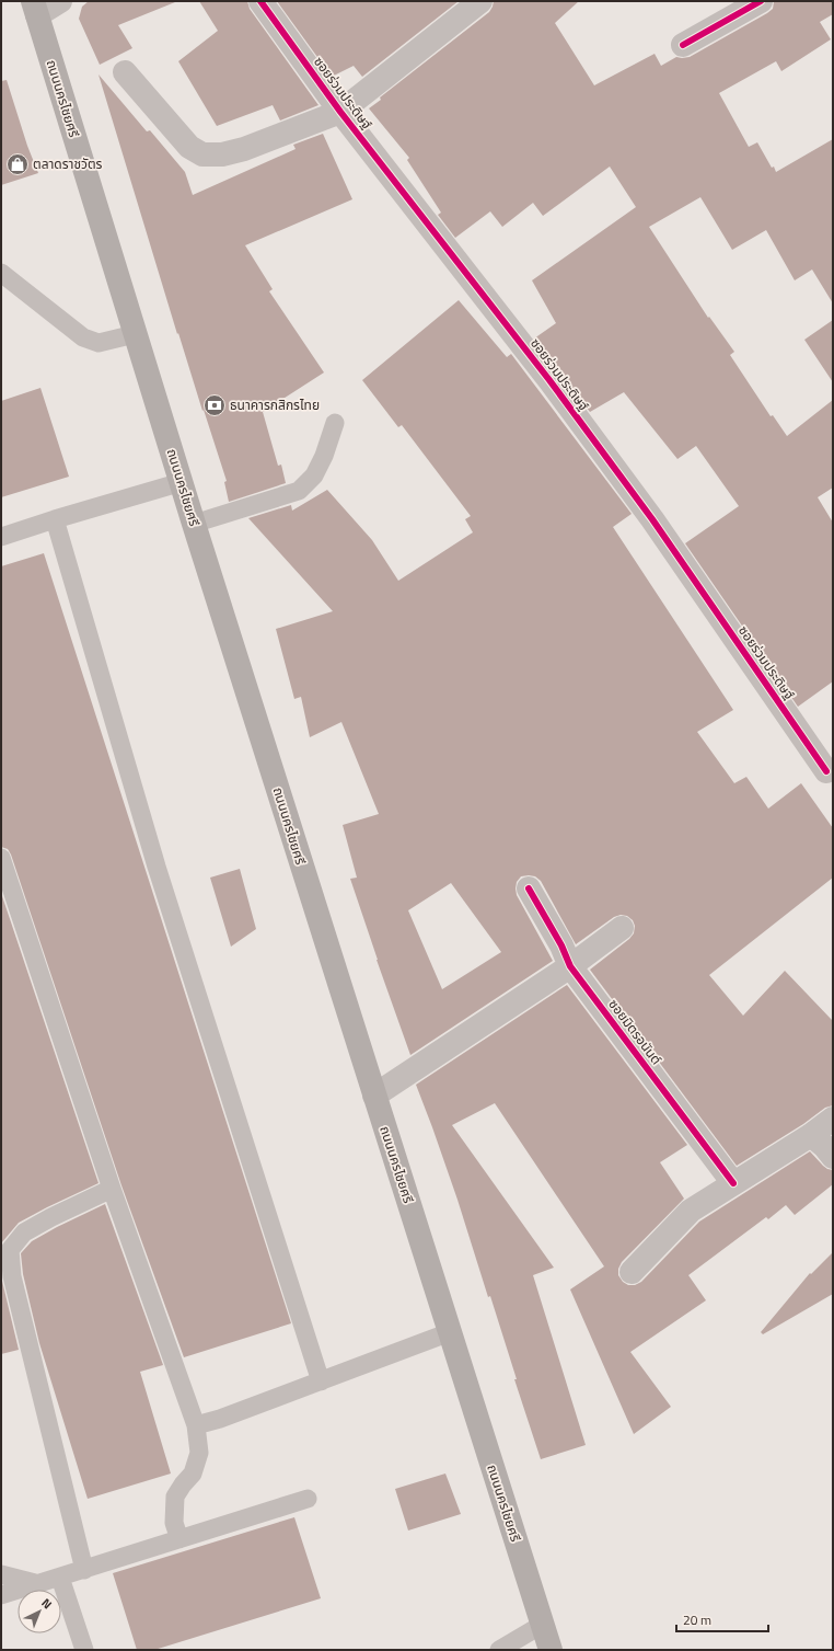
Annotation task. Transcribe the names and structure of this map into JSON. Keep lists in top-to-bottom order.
{
  "streets": {
    "main road": ["ถนนนครไชยศรี"],
    "street": ["ซอยร่วมประดิษฐ์", "ซอยมิตรอนันต์"]
  },
  "places": {
    "shop": ["ตลาดราชวัตร"],
    "bank": ["ธนาคารกสิกรไทย"]
  },
  "scale_bar": "20 m",
  "north": "top right"
}
